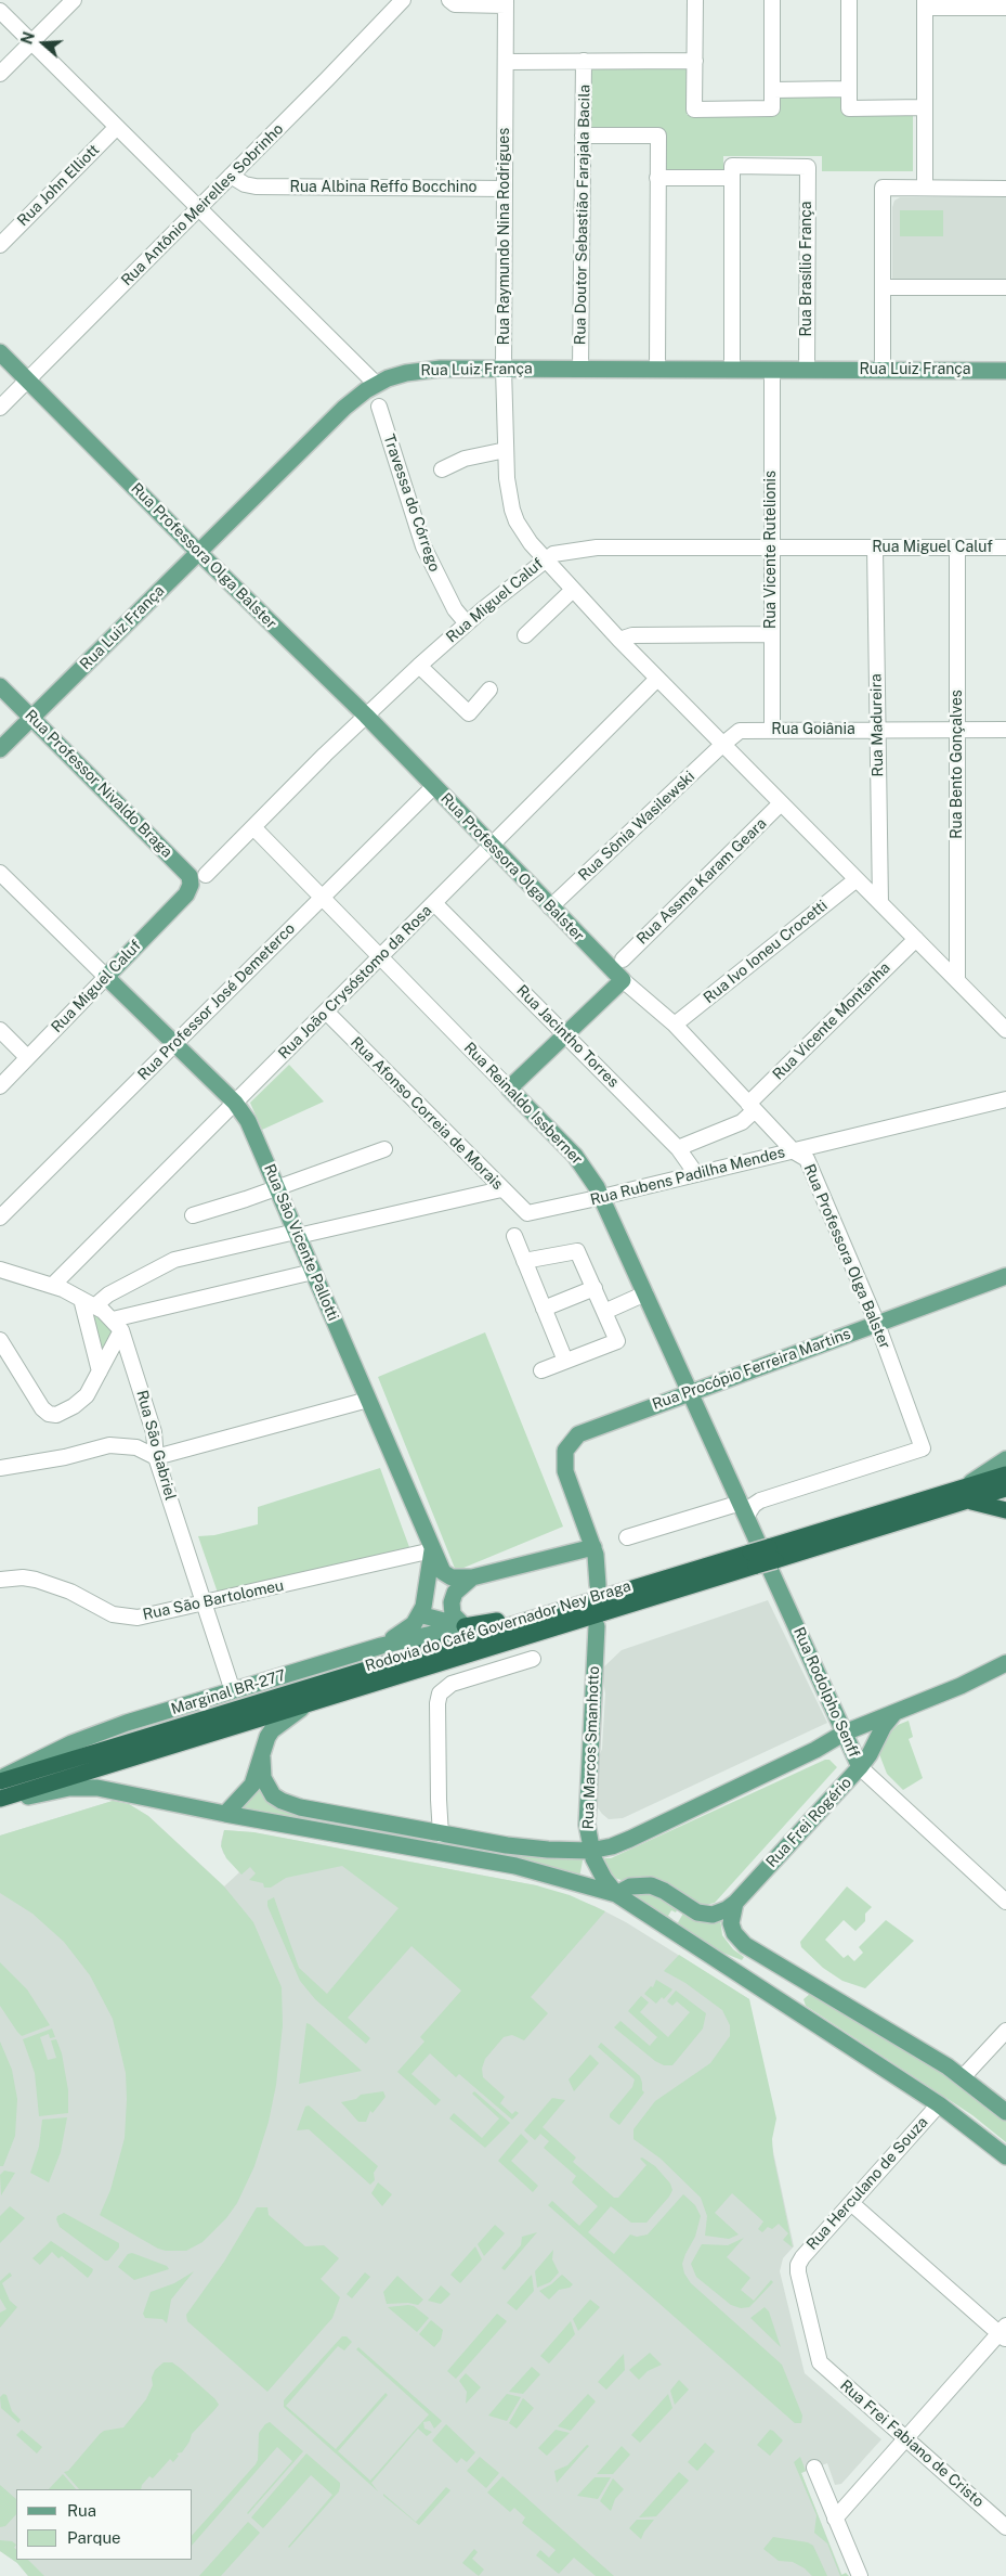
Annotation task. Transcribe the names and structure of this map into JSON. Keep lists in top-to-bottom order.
{
  "streets": {
    "highway": ["Rodovia do Café Governador Ney Braga"],
    "main road": [
      "Rua Luiz França",
      "Rua Miguel Caluf",
      "Rua Professora Olga Balster",
      "Rua Professor Nivaldo Braga",
      "Rua Reinaldo Issberner",
      "Rua São Vicente Pallotti",
      "Rua Procópio Ferreira Martins",
      "Marginal BR-277",
      "Rua Rodolpho Senff",
      "Rua Marcos Smanhotto",
      "Rua Frei Rogério"
    ],
    "street": [
      "Rua John Elliott",
      "Rua Albina Reffo Bocchino",
      "Rua Antônio Meirelles Sobrinho",
      "Rua Doutor Sebastião Farajala Bacila",
      "Rua Raymundo Nina Rodrigues",
      "Rua Brasílio França",
      "Travessa do Córrego",
      "Rua Vicente Rutelionis",
      "Rua Madureira",
      "Rua Goiânia",
      "Rua Bento Gonçalves",
      "Rua Sônia Wasilewski",
      "Rua Assma Karam Geara",
      "Rua Ivo Ioneu Crocetti",
      "Rua João Crysóstomo da Rosa",
      "Rua Professor José Demeterco",
      "Rua Vicente Montanha",
      "Rua Jacintho Torres",
      "Rua Afonso Correia de Morais",
      "Rua Rubens Padilha Mendes",
      "Rua São Gabriel",
      "Rua São Bartolomeu",
      "Rua Herculano de Souza",
      "Rua Frei Fabiano de Cristo"
    ]
  },
  "crossings": [
    ["Rua Albina Reffo Bocchino", "Rua Antônio Meirelles Sobrinho"],
    ["Rua Albina Reffo Bocchino", "Rua Raymundo Nina Rodrigues"],
    ["Rua Antônio Meirelles Sobrinho", "Rua Professora Olga Balster"],
    ["Rua Doutor Sebastião Farajala Bacila", "Rua Luiz França"],
    ["Rua Raymundo Nina Rodrigues", "Rua Luiz França"],
    ["Rua Raymundo Nina Rodrigues", "Rua Miguel Caluf"],
    ["Rua Raymundo Nina Rodrigues", "Rua Madureira"],
    ["Rua Raymundo Nina Rodrigues", "Rua Goiânia"],
    ["Rua Raymundo Nina Rodrigues", "Rua Bento Gonçalves"],
    ["Rua Raymundo Nina Rodrigues", "Rua Sônia Wasilewski"],
    ["Rua Raymundo Nina Rodrigues", "Rua Assma Karam Geara"],
    ["Rua Raymundo Nina Rodrigues", "Rua Ivo Ioneu Crocetti"],
    ["Rua Raymundo Nina Rodrigues", "Rua João Crysóstomo da Rosa"],
    ["Rua Raymundo Nina Rodrigues", "Rua Vicente Montanha"],
    ["Rua Brasílio França", "Rua Luiz França"],
    ["Rua Luiz França", "Rua Vicente Rutelionis"],
    ["Rua Luiz França", "Rua Professora Olga Balster"],
    ["Rua Luiz França", "Rua Professor Nivaldo Braga"],
    ["Travessa do Córrego", "Rua Miguel Caluf"],
    ["Rua Miguel Caluf", "Rua Vicente Rutelionis"],
    ["Rua Miguel Caluf", "Rua Professora Olga Balster"],
    ["Rua Miguel Caluf", "Rua Madureira"],
    ["Rua Miguel Caluf", "Rua Bento Gonçalves"],
    ["Rua Miguel Caluf", "Rua Professor Nivaldo Braga"],
    ["Rua Miguel Caluf", "Rua Reinaldo Issberner"],
    ["Rua Miguel Caluf", "Rua São Vicente Pallotti"],
    ["Rua Vicente Rutelionis", "Rua Goiânia"],
    ["Rua Professora Olga Balster", "Rua Sônia Wasilewski"],
    ["Rua Professora Olga Balster", "Rua Ivo Ioneu Crocetti"],
    ["Rua Professora Olga Balster", "Rua João Crysóstomo da Rosa"],
    ["Rua Professora Olga Balster", "Rua Professor José Demeterco"],
    ["Rua Professora Olga Balster", "Rua Vicente Montanha"],
    ["Rua Professora Olga Balster", "Rua Reinaldo Issberner"],
    ["Rua Professora Olga Balster", "Rua Rubens Padilha Mendes"],
    ["Rua Professora Olga Balster", "Rua Procópio Ferreira Martins"],
    ["Rua Madureira", "Rua Goiânia"],
    ["Rua Goiânia", "Rua Bento Gonçalves"],
    ["Rua Goiânia", "Rua Sônia Wasilewski"],
    ["Rua João Crysóstomo da Rosa", "Rua Jacintho Torres"],
    ["Rua João Crysóstomo da Rosa", "Rua Reinaldo Issberner"],
    ["Rua João Crysóstomo da Rosa", "Rua Afonso Correia de Morais"],
    ["Rua João Crysóstomo da Rosa", "Rua São Vicente Pallotti"],
    ["Rua Professor José Demeterco", "Rua Reinaldo Issberner"],
    ["Rua Professor José Demeterco", "Rua São Vicente Pallotti"],
    ["Rua Vicente Montanha", "Rua Jacintho Torres"],
    ["Rua Jacintho Torres", "Rua Rubens Padilha Mendes"],
    ["Rua Reinaldo Issberner", "Rua Rubens Padilha Mendes"],
    ["Rua Reinaldo Issberner", "Rua Procópio Ferreira Martins"],
    ["Rua Reinaldo Issberner", "Rodovia do Café Governador Ney Braga"],
    ["Rua Reinaldo Issberner", "Rua Rodolpho Senff"],
    ["Rua Afonso Correia de Morais", "Rua Rubens Padilha Mendes"],
    ["Rua São Vicente Pallotti", "Rua São Bartolomeu"],
    ["Rua São Gabriel", "Rua São Bartolomeu"],
    ["Rua São Gabriel", "Marginal BR-277"],
    ["Rodovia do Café Governador Ney Braga", "Marginal BR-277"],
    ["Rodovia do Café Governador Ney Braga", "Rua Rodolpho Senff"],
    ["Rua Rodolpho Senff", "Rua Frei Rogério"],
    ["Rua Herculano de Souza", "Rua Frei Fabiano de Cristo"]
  ],
  "legend": ["Rua", "Parque"],
  "north": "left"
}
